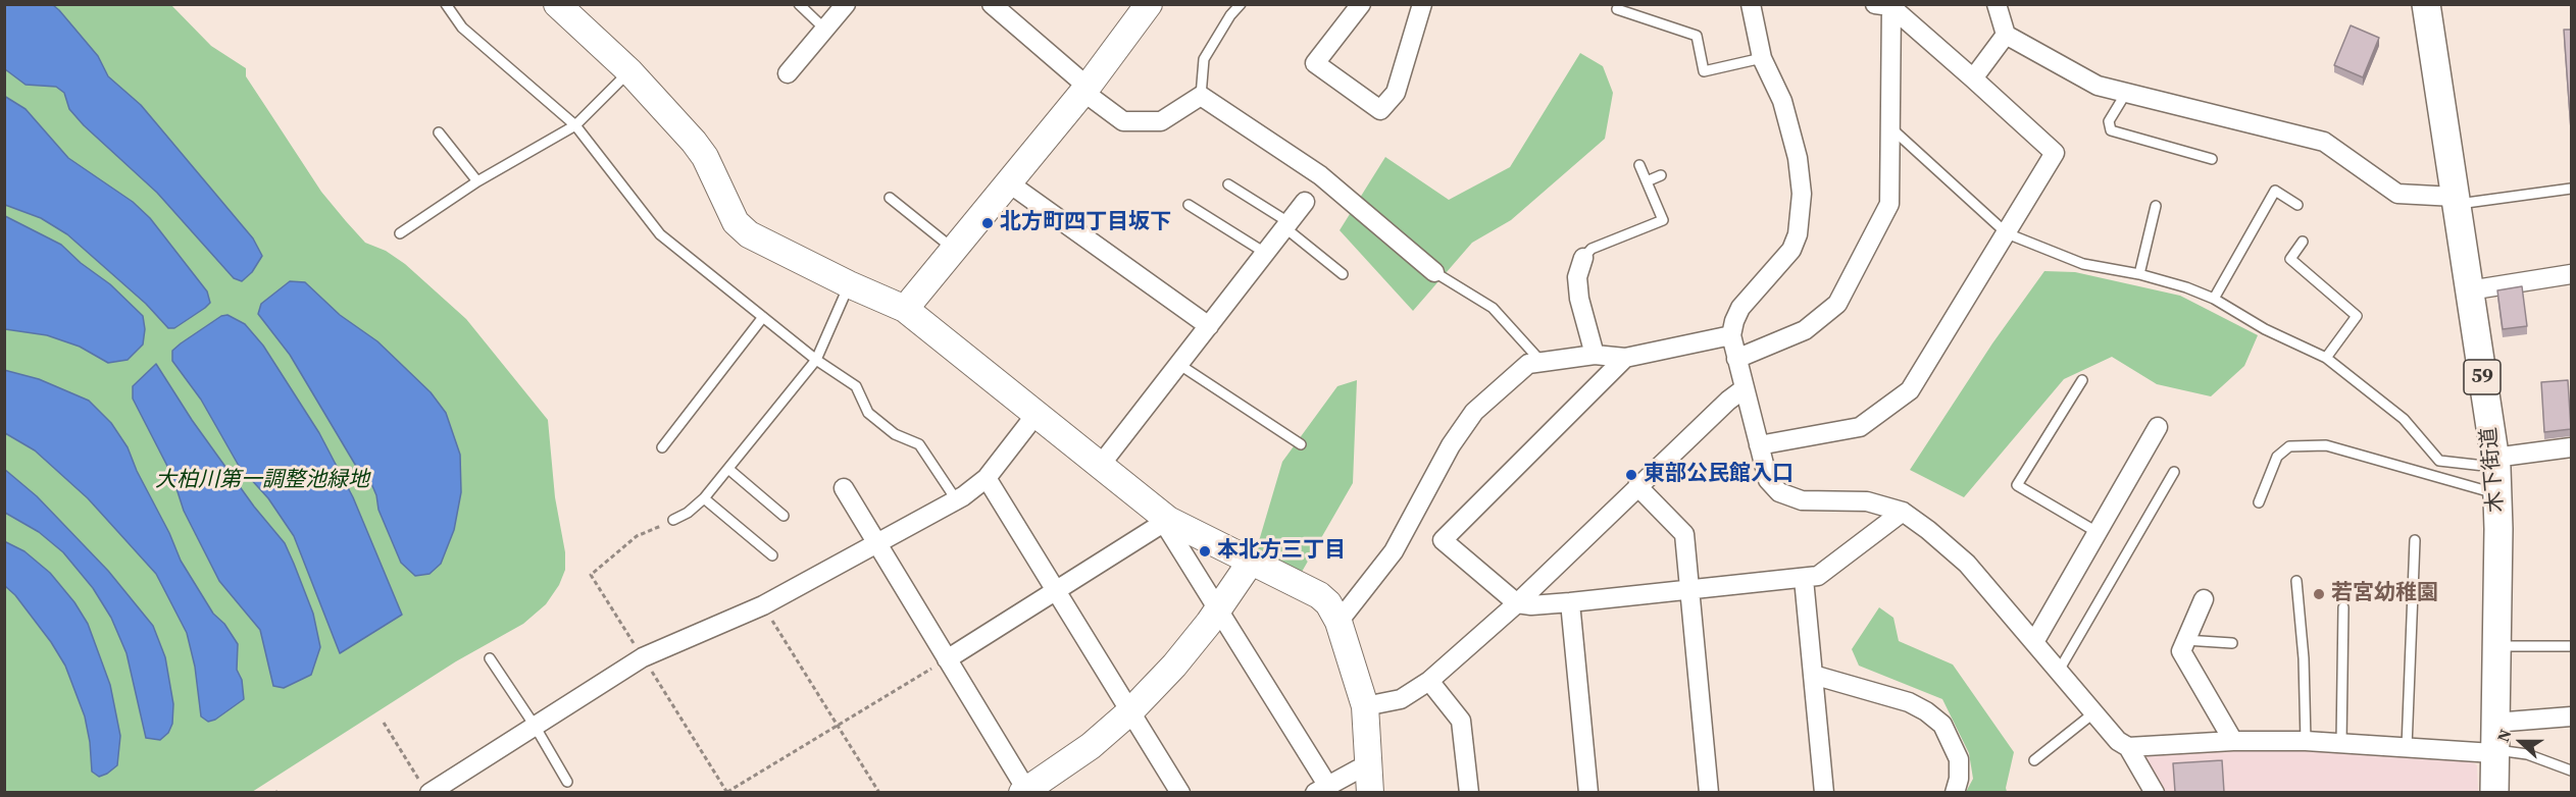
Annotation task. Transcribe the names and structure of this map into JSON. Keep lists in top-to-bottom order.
{
  "streets": {
    "main road": ["59", "木下街道"]
  },
  "parks": ["大柏川第一調整池緑地"],
  "places": [
    "北方町四丁目坂下",
    "東部公民館入口",
    "本北方三丁目",
    "若宮幼稚園"
  ],
  "north": "left"
}
